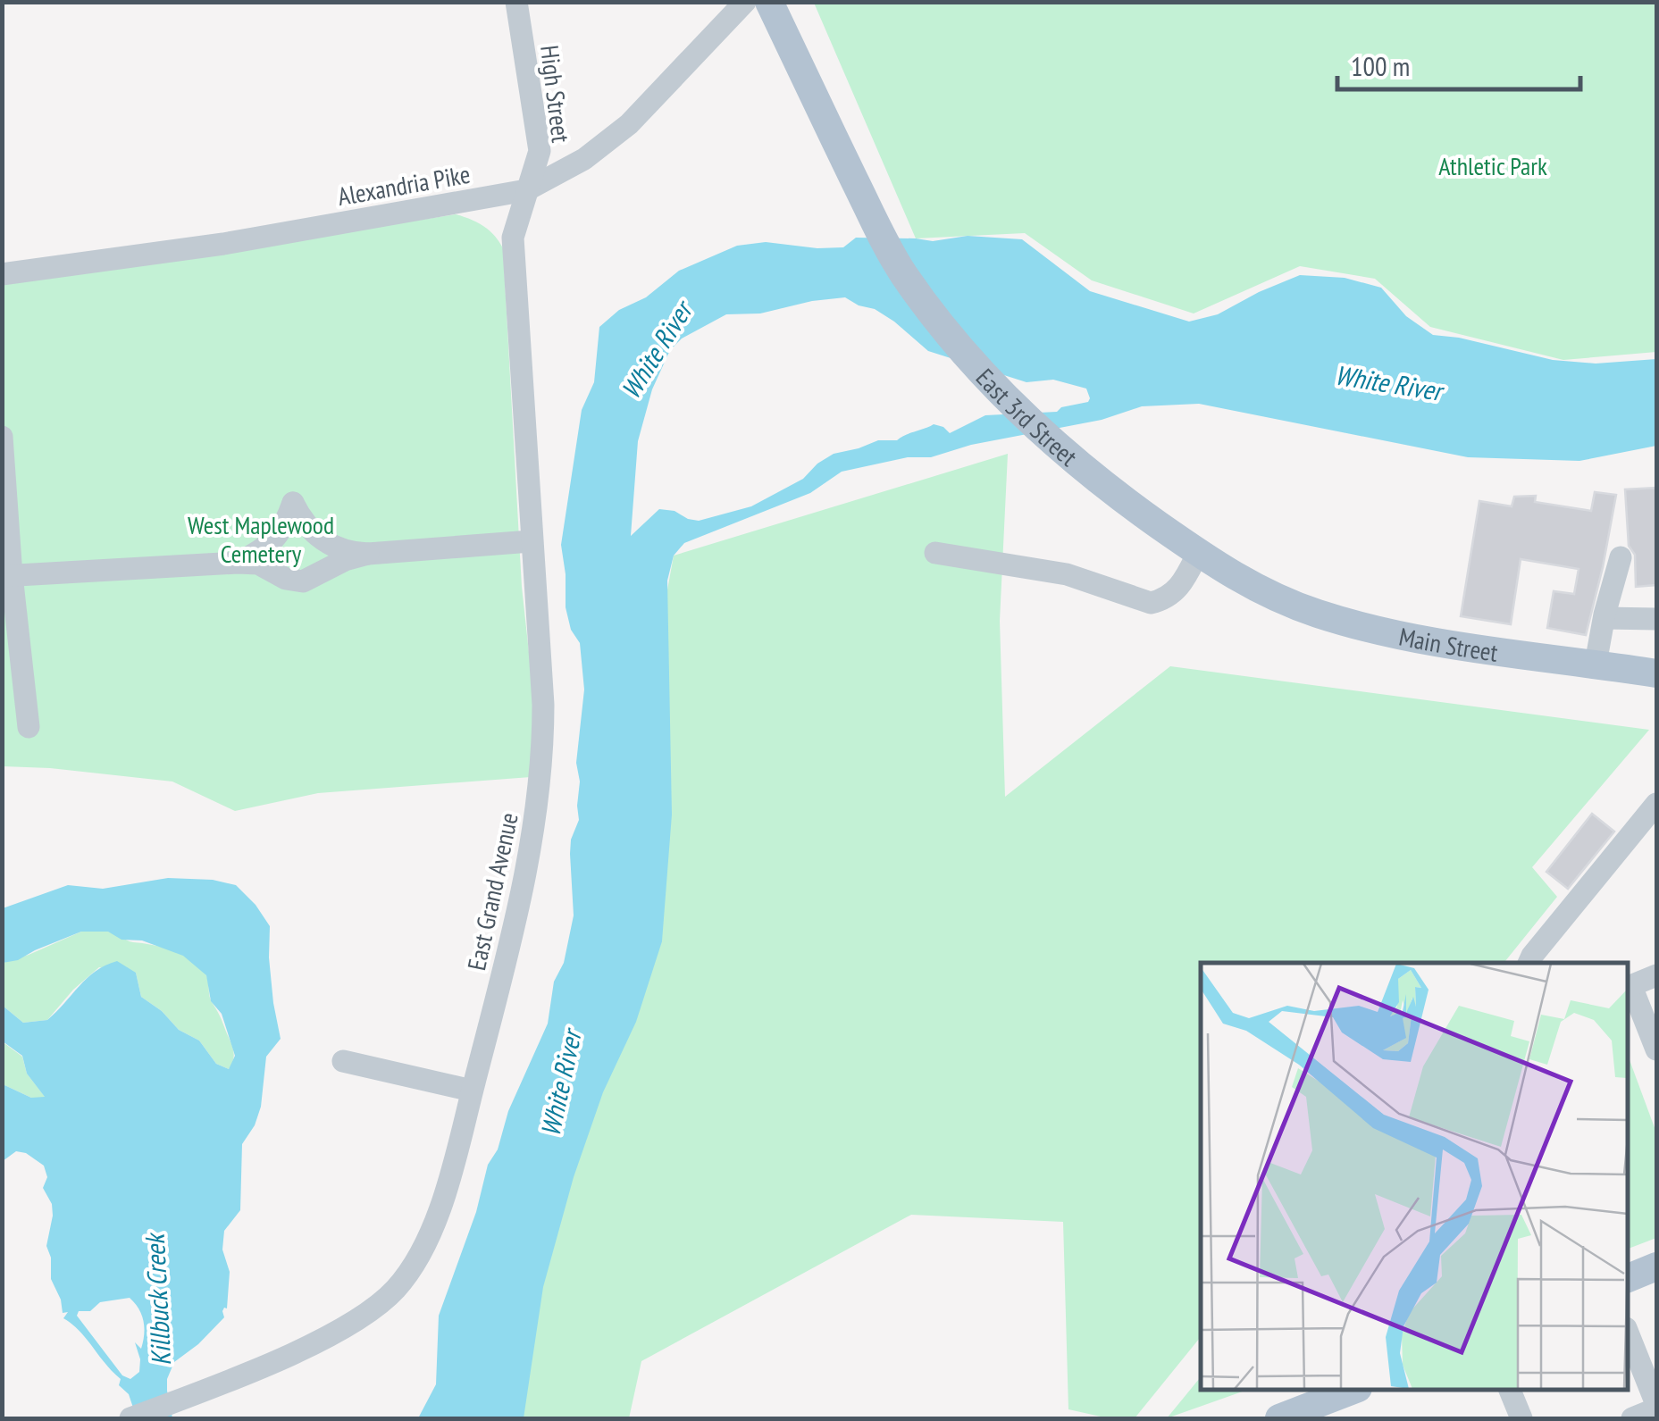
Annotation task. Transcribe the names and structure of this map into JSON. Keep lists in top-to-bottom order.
{
  "streets": {
    "main road": ["East 3rd Street", "Main Street"],
    "street": ["High Street", "Alexandria Pike", "East Grand Avenue"]
  },
  "crossings": [
    ["High Street", "Alexandria Pike"],
    ["High Street", "East Grand Avenue"],
    ["Alexandria Pike", "East Grand Avenue"],
    ["East 3rd Street", "Main Street"]
  ],
  "water": ["White River", "Killbuck Creek"],
  "parks": ["Athletic Park", "West Maplewood Cemetery"],
  "scale_bar": "100 m"
}
